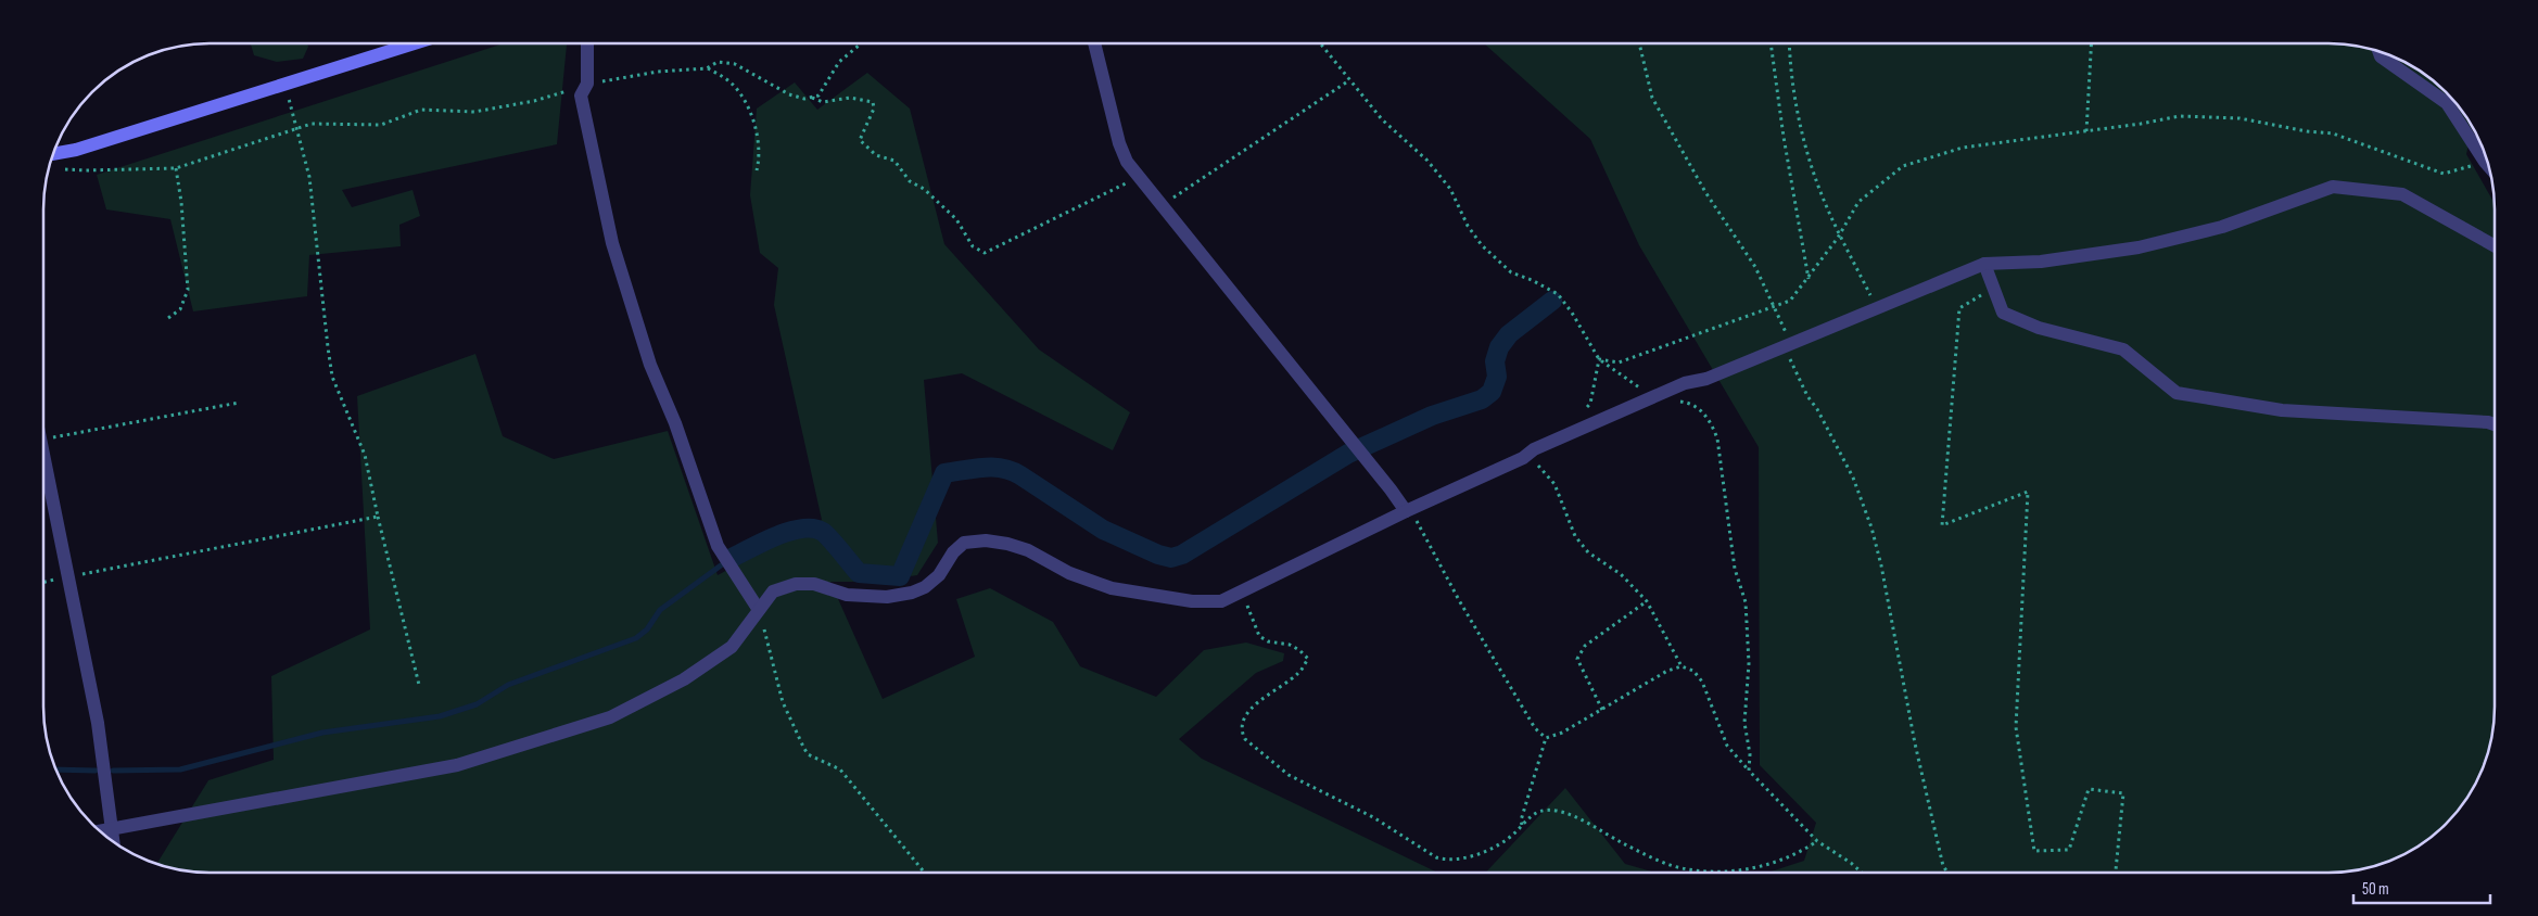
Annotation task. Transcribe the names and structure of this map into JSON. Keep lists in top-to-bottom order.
{
  "scale_bar": "50 m"
}
